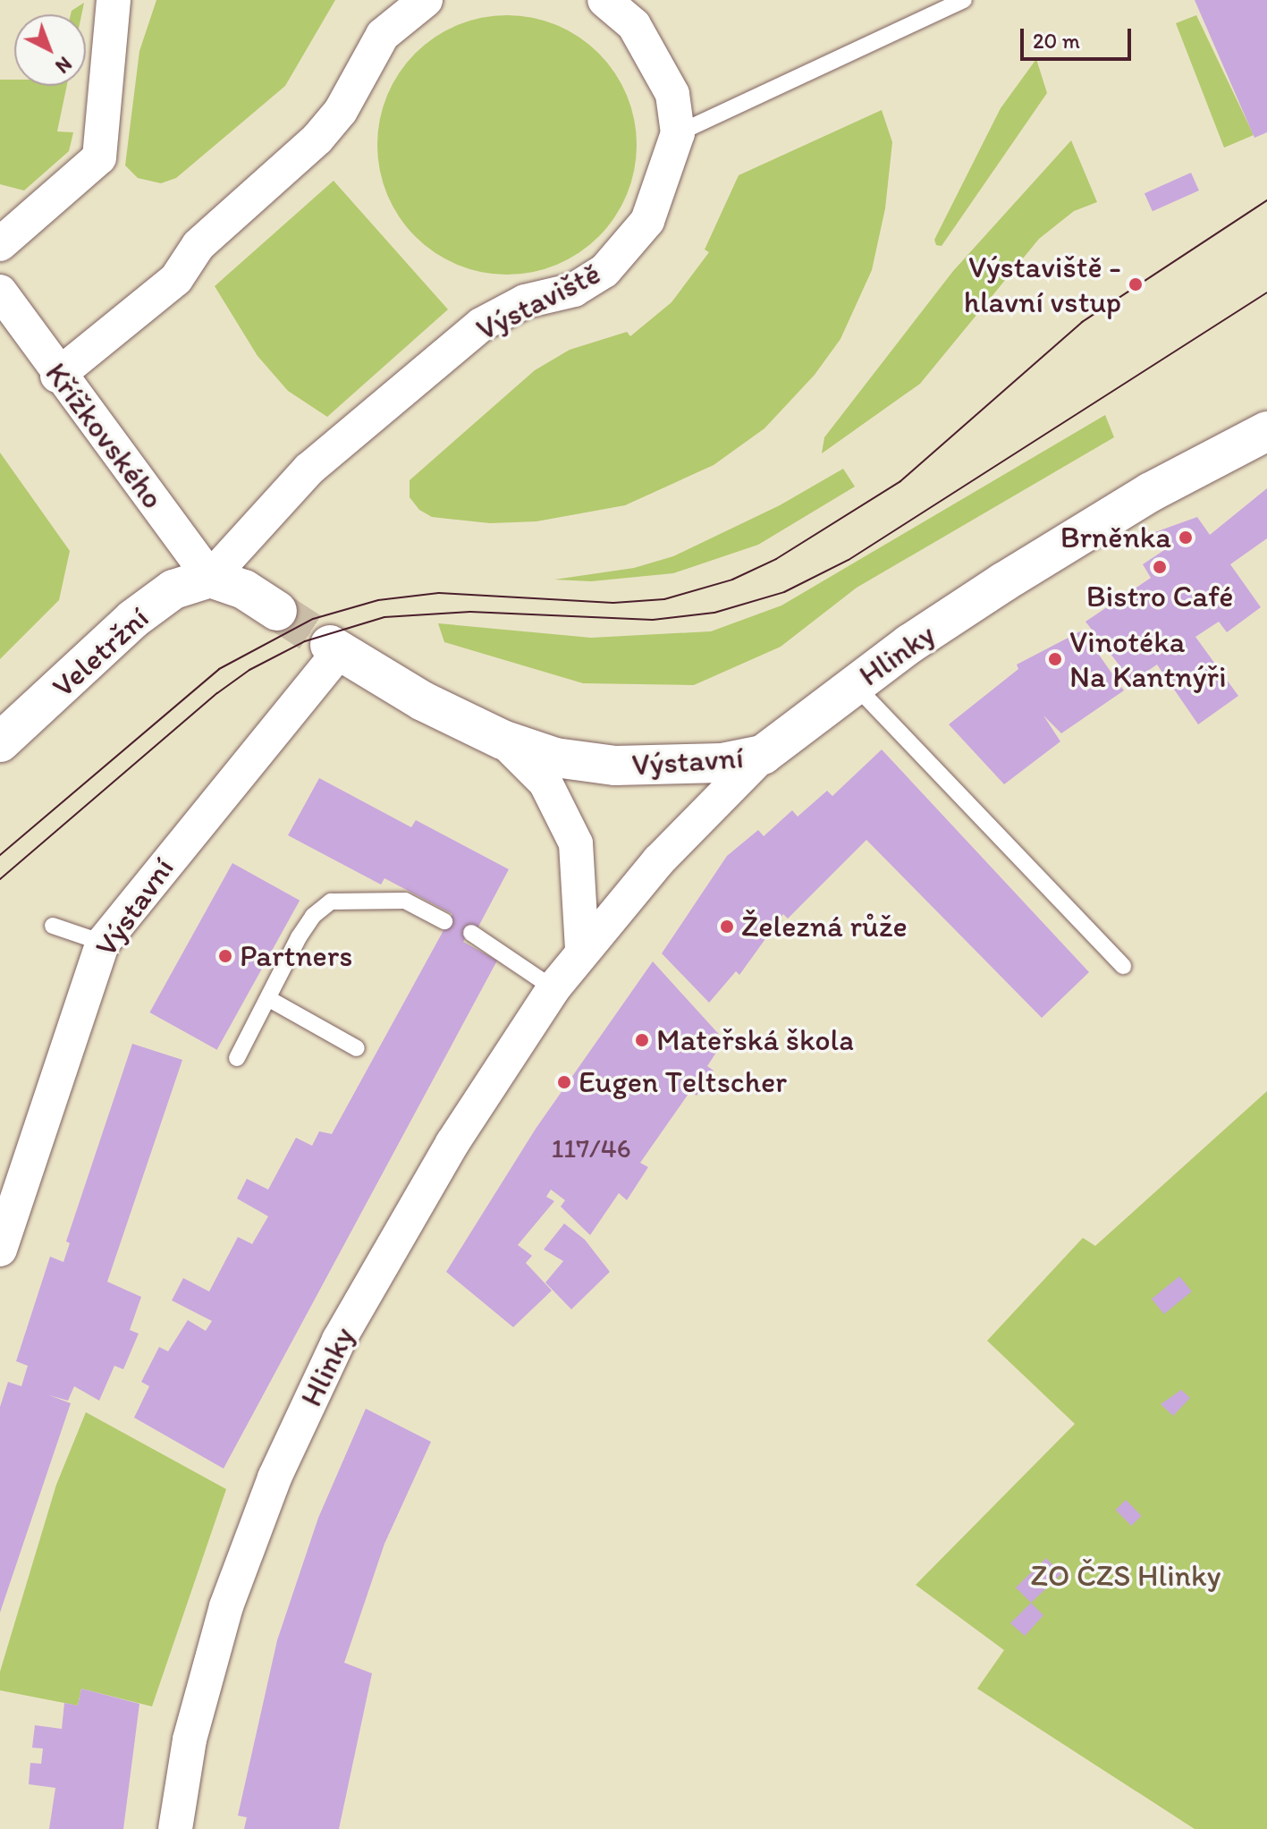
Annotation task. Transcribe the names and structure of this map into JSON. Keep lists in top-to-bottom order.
{
  "streets": {
    "street": [
      "Výstaviště",
      "Křížkovského",
      "Veletržní",
      "Hlinky",
      "Výstavní"
    ]
  },
  "crossings": [
    ["Výstaviště", "Křížkovského"],
    ["Výstaviště", "Veletržní"],
    ["Křížkovského", "Veletržní"],
    ["Hlinky", "Výstavní"]
  ],
  "parks": ["ZO ČZS Hlinky"],
  "places": [
    "Výstaviště - hlavní vstup",
    "Brněnka",
    "Bistro Café",
    "Vinotéka Na Kantnýři",
    "Železná růže",
    "Partners",
    "Mateřská škola",
    "Eugen Teltscher"
  ],
  "house_numbers": ["117/46"],
  "scale_bar": "20 m",
  "north": "bottom right"
}
